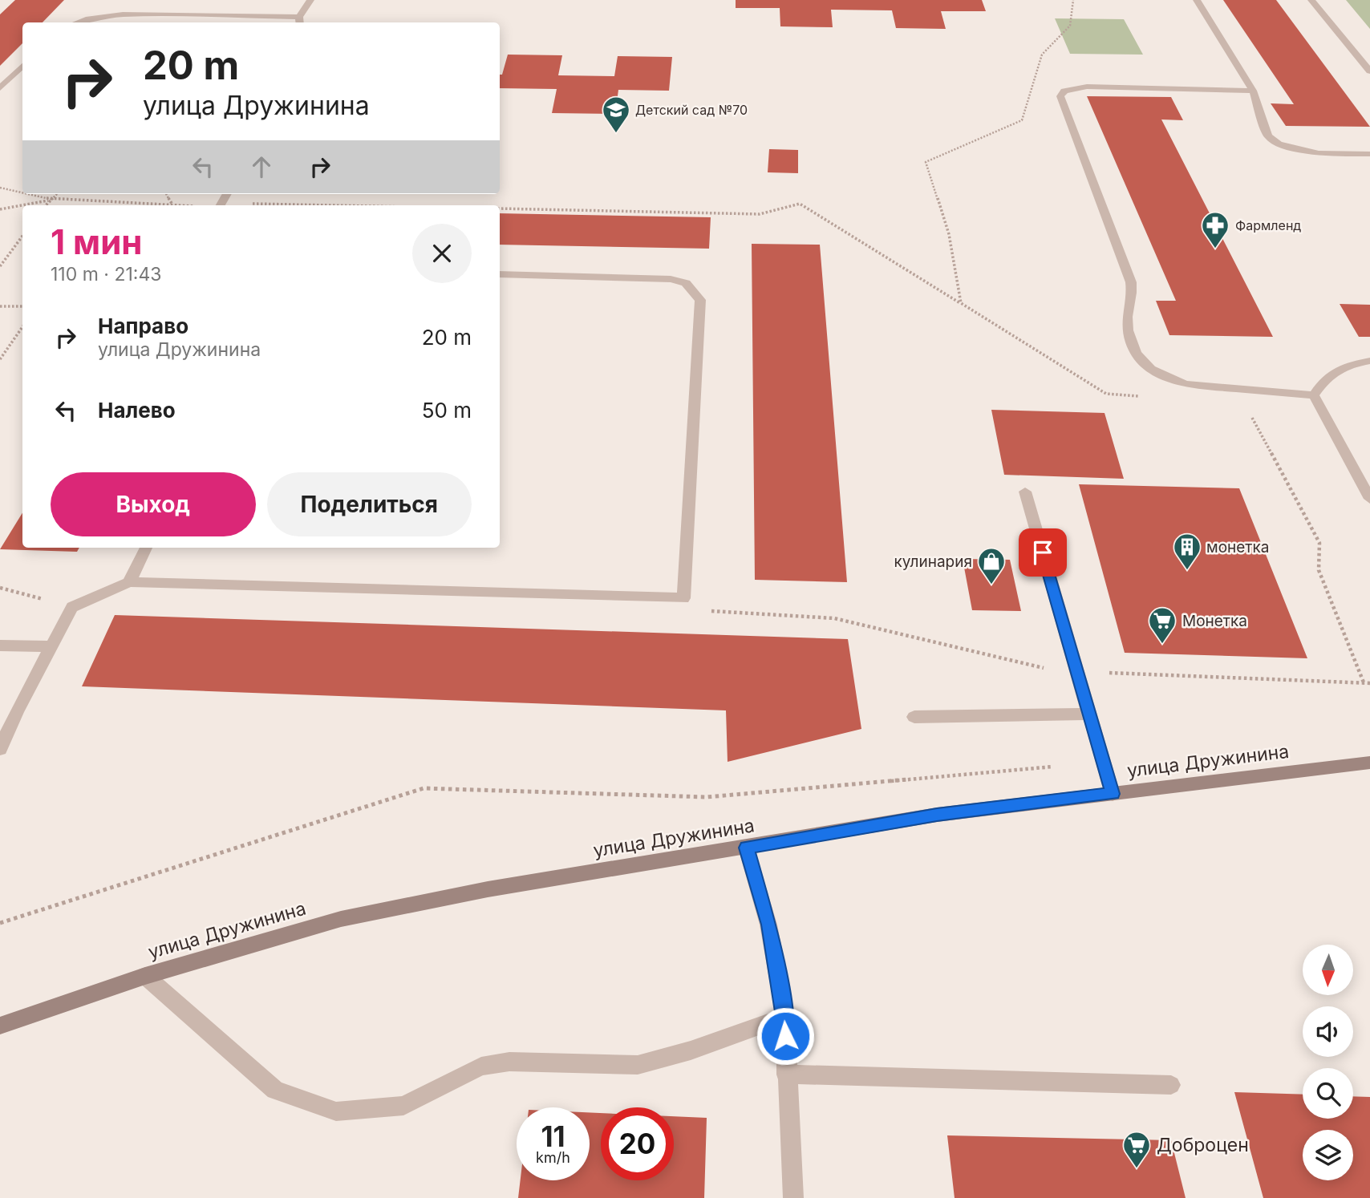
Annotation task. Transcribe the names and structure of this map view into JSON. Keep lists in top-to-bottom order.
{
  "streets": {
    "main road": ["улица Дружинина"]
  },
  "places": {
    "school or university": ["Детский сад №70"],
    "pharmacy": ["Фармленд"],
    "building": ["монетка"],
    "shop": ["кулинария"],
    "supermarket": ["Монетка", "Доброцен"]
  },
  "north": "bottom",
  "page": {
    "turn": ["20 m", "улица Дружинина"],
    "heading": ["1 мин", "110 m · 21:43"],
    "list": [
      {
        "name": "Направо",
        "note": "улица Дружинина",
        "value": "20 m"
      },
      {
        "name": "Налево",
        "value": "50 m"
      }
    ],
    "buttons": ["Выход", "Поделиться"],
    "speed": "11 km/h",
    "limit": "20"
  }
}
